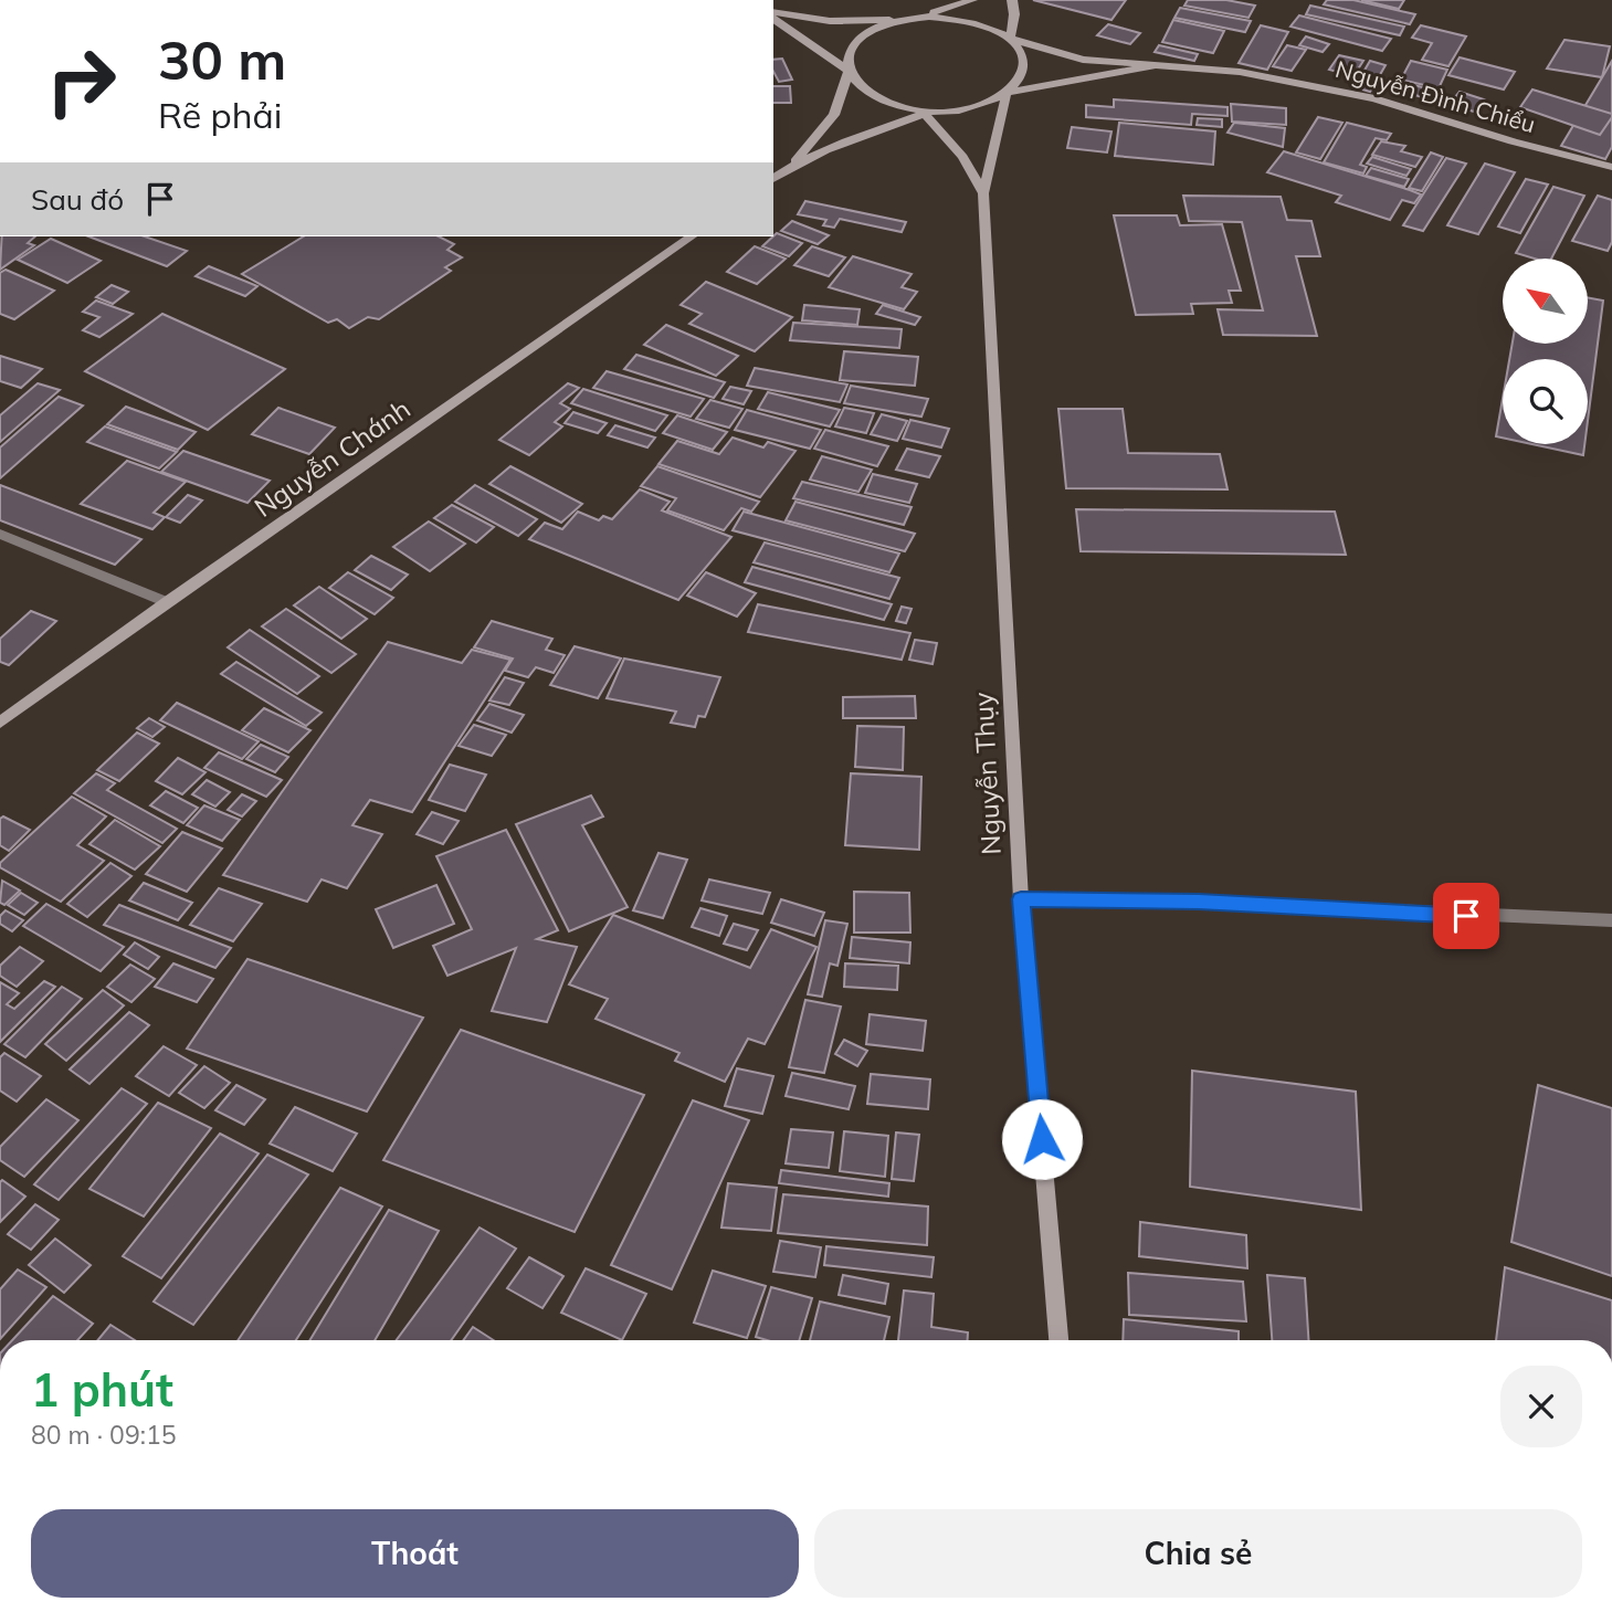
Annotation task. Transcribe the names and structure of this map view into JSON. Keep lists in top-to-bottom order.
{
  "streets": {
    "street": ["Nguyễn Đình Chiểu", "Nguyễn Chánh", "Nguyễn Thụy"]
  },
  "north": "top left",
  "page": {
    "turn": ["30 m", "Rẽ phải"],
    "then": "Sau đó",
    "heading": ["1 phút", "80 m · 09:15"],
    "buttons": ["Thoát", "Chia sẻ"]
  }
}
